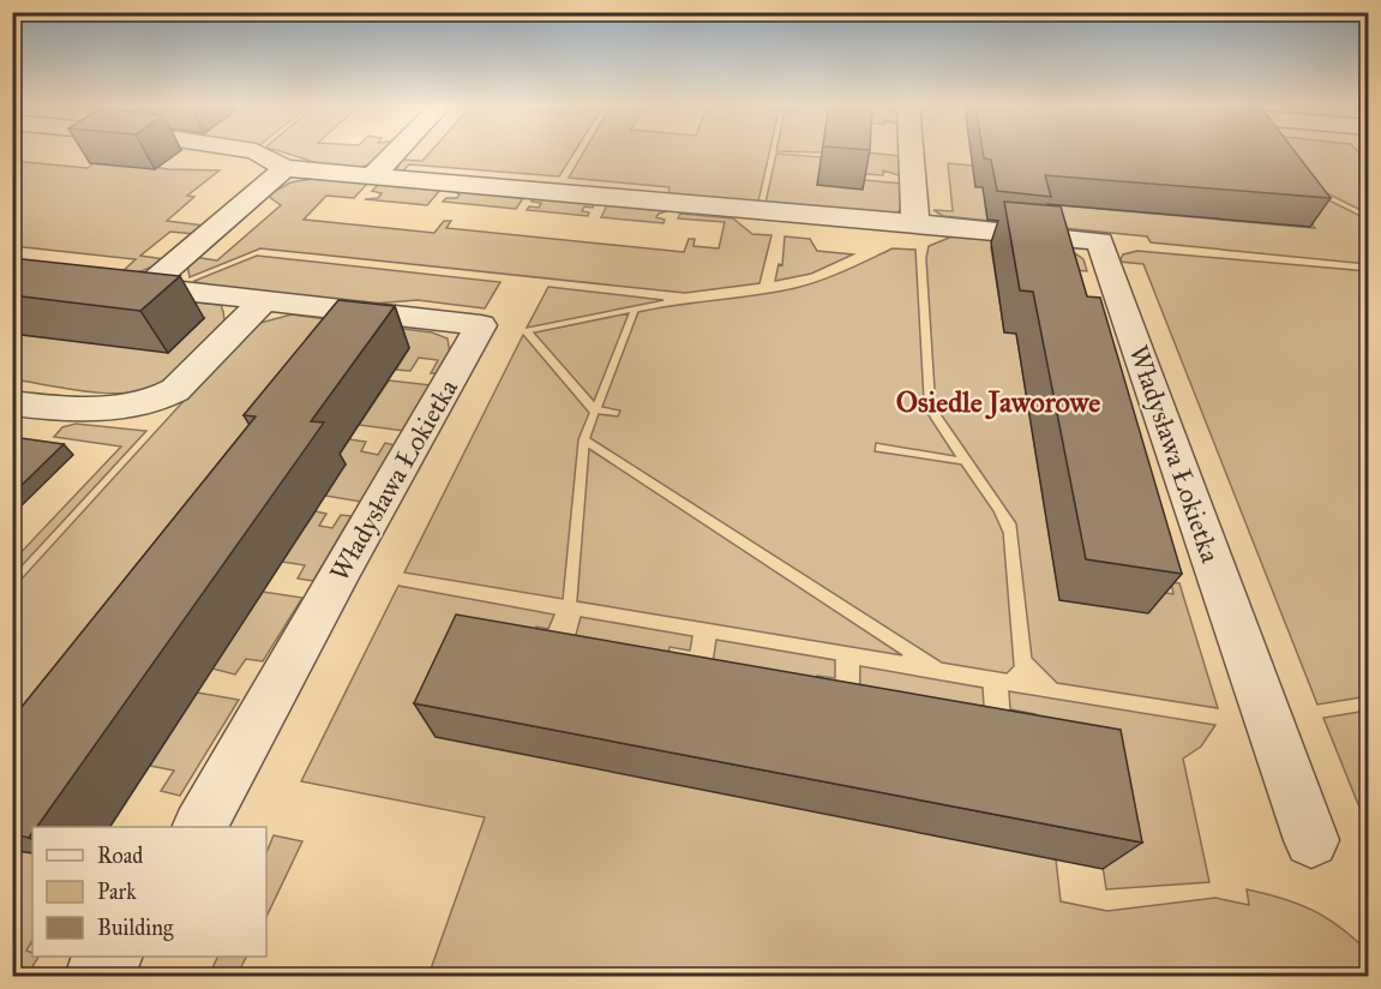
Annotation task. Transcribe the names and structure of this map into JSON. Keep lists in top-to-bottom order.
{
  "streets": {
    "street": ["Władysława Łokietka"]
  },
  "districts": ["Osiedle Jaworowe"],
  "legend": ["Road", "Park", "Building"]
}
